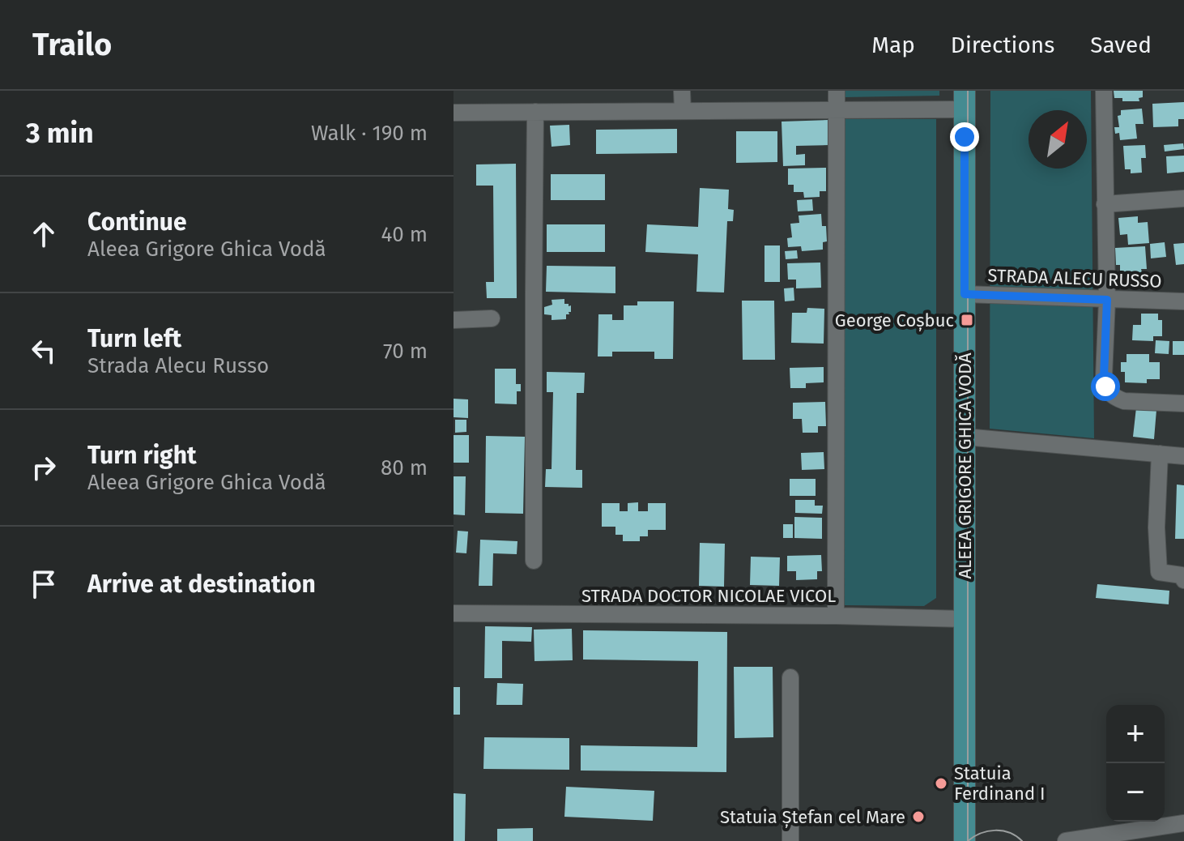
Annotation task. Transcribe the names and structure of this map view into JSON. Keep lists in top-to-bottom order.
{
  "streets": {
    "main road": ["ALEEA GRIGORE GHICA VODĂ"],
    "street": ["STRADA ALECU RUSSO", "STRADA DOCTOR NICOLAE VICOL"]
  },
  "crossings": [
    ["STRADA ALECU RUSSO", "ALEEA GRIGORE GHICA VODĂ"],
    ["ALEEA GRIGORE GHICA VODĂ", "STRADA DOCTOR NICOLAE VICOL"]
  ],
  "places": {
    "transit": ["George Coșbuc"],
    "other": ["Statuia Ferdinand I", "Statuia Ștefan cel Mare"]
  },
  "north": "top right",
  "page": {
    "header": "Trailo",
    "nav": ["Map", "Directions", "Saved"],
    "heading": ["3 min", "Walk · 190 m"],
    "list": [
      ["Continue", "Aleea Grigore Ghica Vodă", "40 m"],
      ["Turn left", "Strada Alecu Russo", "70 m"],
      ["Turn right", "Aleea Grigore Ghica Vodă", "80 m"],
      "Arrive at destination"
    ],
    "map_buttons": ["+", "−"]
  }
}
